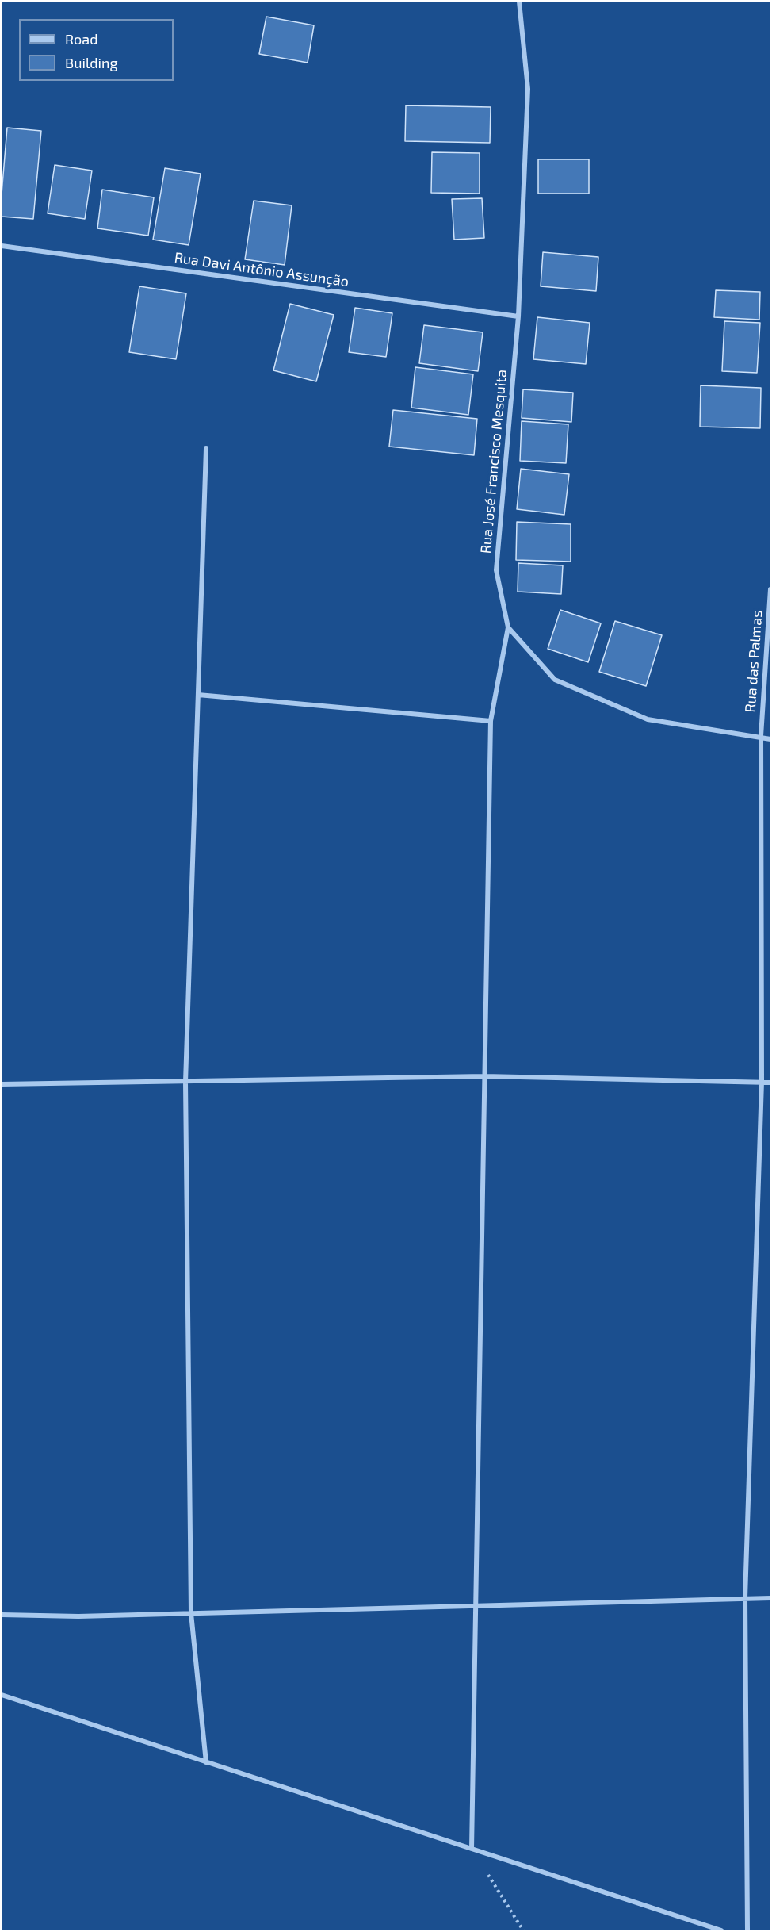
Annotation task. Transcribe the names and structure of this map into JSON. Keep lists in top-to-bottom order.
{
  "streets": {
    "street": ["Rua Davi Antônio Assunção", "Rua José Francisco Mesquita", "Rua das Palmas"]
  },
  "crossings": [
    ["Rua Davi Antônio Assunção", "Rua José Francisco Mesquita"]
  ],
  "legend": ["Road", "Building"]
}
